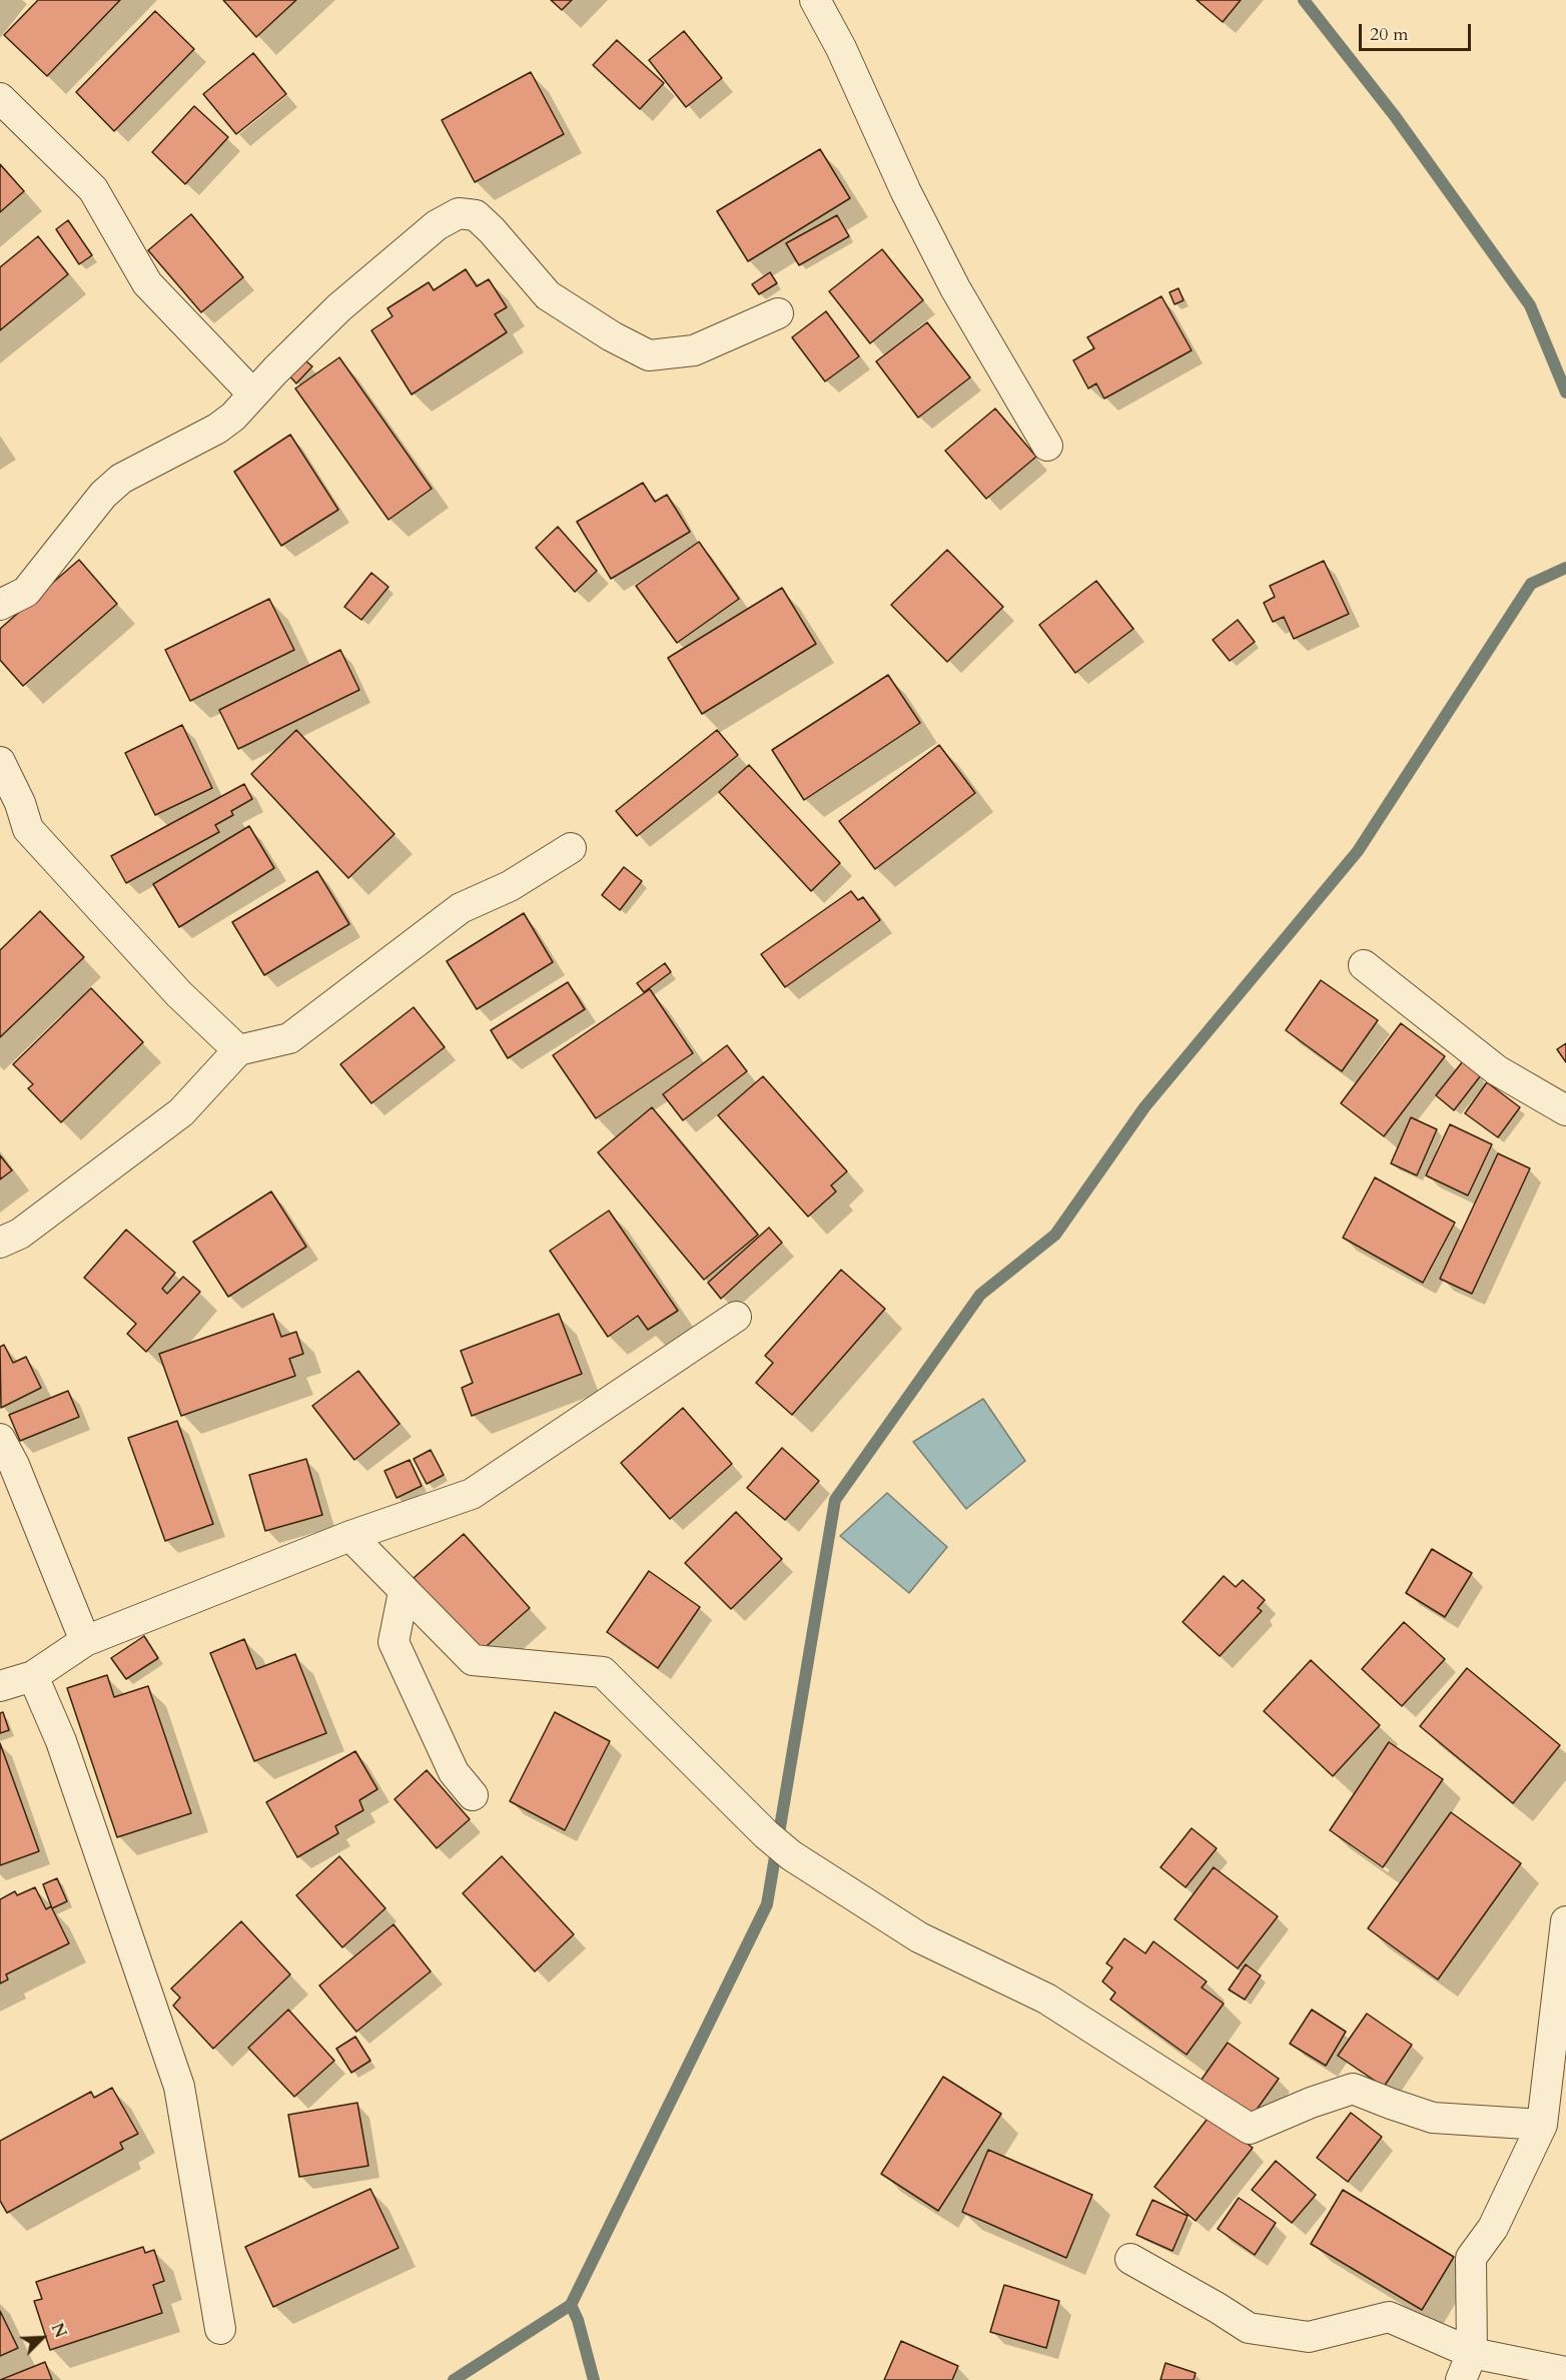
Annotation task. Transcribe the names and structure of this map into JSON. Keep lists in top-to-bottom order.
{
  "scale_bar": "20 m",
  "north": "top right"
}
